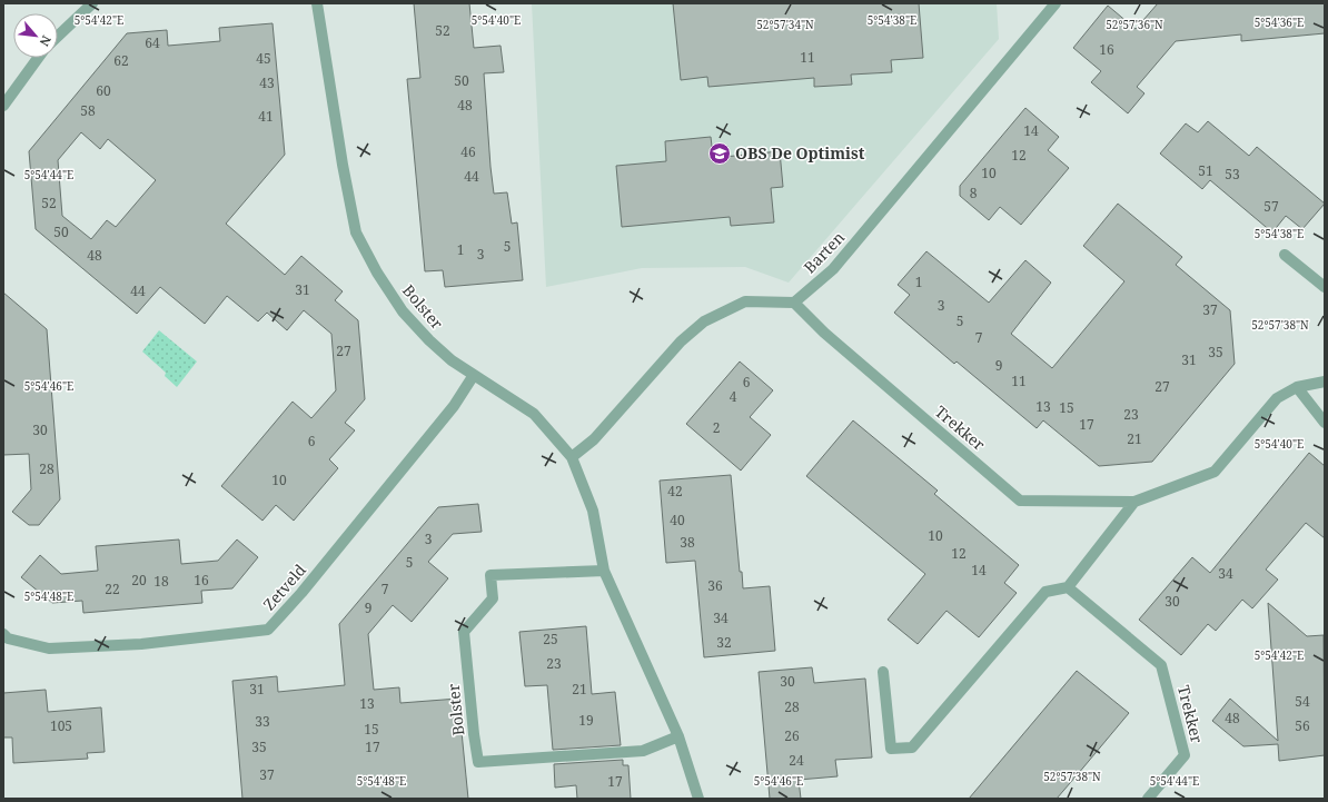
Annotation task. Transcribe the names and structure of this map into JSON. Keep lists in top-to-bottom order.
{
  "streets": {
    "street": [
      "Barten",
      "Bolster",
      "Trekker",
      "Zetveld"
    ]
  },
  "crossings": [
    ["Barten", "Trekker"],
    ["Bolster", "Zetveld"]
  ],
  "places": {
    "school or university": ["OBS De Optimist"]
  },
  "house_numbers": [
    "52",
    "64",
    "16",
    "11",
    "45",
    "62",
    "50",
    "43",
    "60",
    "48",
    "58",
    "41",
    "14",
    "46",
    "12",
    "51",
    "10",
    "53",
    "44",
    "8",
    "52",
    "57",
    "50",
    "5",
    "1",
    "3",
    "48",
    "1",
    "31",
    "44",
    "3",
    "37",
    "5",
    "7",
    "27",
    "35",
    "31",
    "9",
    "11",
    "6",
    "27",
    "4",
    "13",
    "15",
    "23",
    "17",
    "2",
    "30",
    "21",
    "6",
    "28",
    "10",
    "42",
    "40",
    "10",
    "3",
    "38",
    "12",
    "5",
    "14",
    "34",
    "20",
    "16",
    "18",
    "36",
    "22",
    "7",
    "30",
    "9",
    "34",
    "25",
    "32",
    "23",
    "30",
    "31",
    "21",
    "54",
    "13",
    "28",
    "48",
    "19",
    "33",
    "105",
    "56",
    "15",
    "26",
    "35",
    "17",
    "24",
    "37",
    "17"
  ],
  "north": "bottom right",
  "coordinates": [
    "5°54'40\"E",
    "5°54'38\"E",
    "5°54'42\"E",
    "5°54'36\"E",
    "52°57'34\"N",
    "52°57'36\"N",
    "5°54'44\"E",
    "52°57'38\"N",
    "5°54'46\"E",
    "5°54'48\"E"
  ]
}
